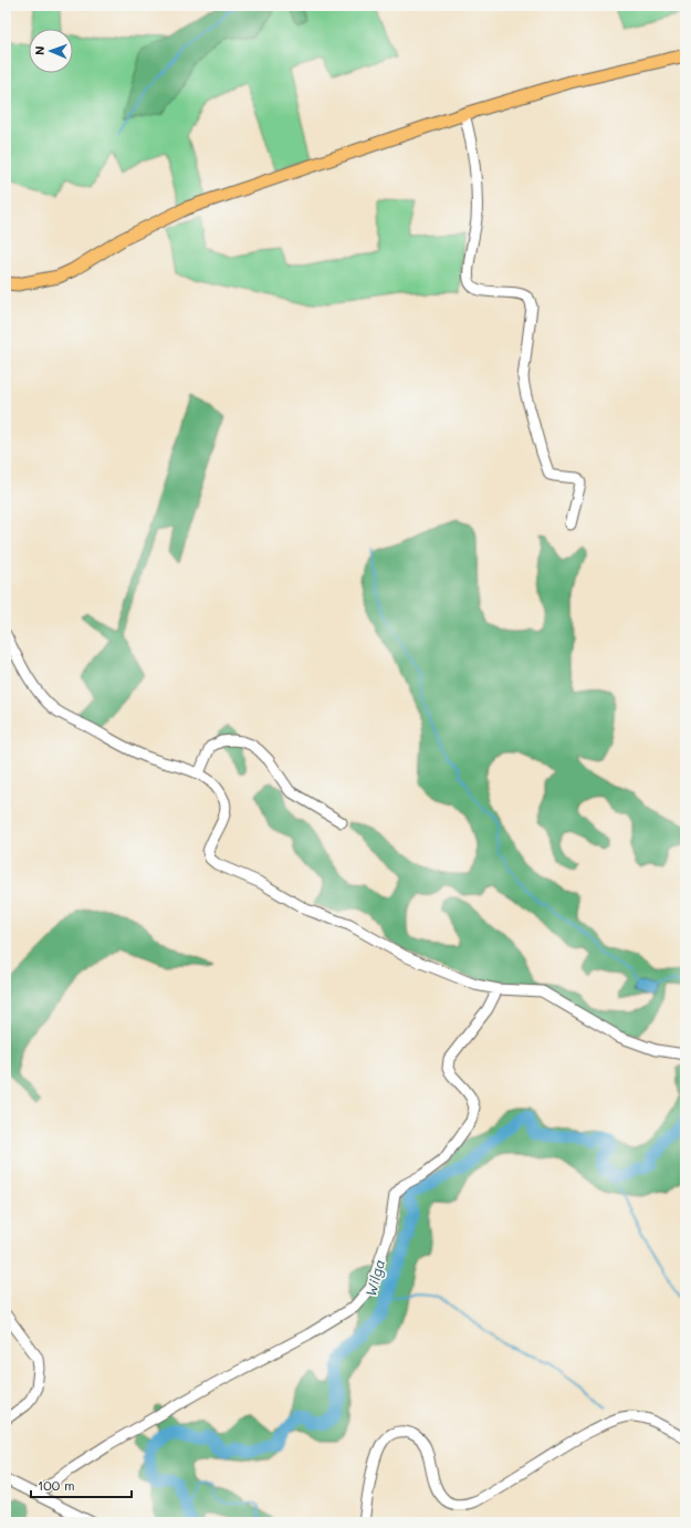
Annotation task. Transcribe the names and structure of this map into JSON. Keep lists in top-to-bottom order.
{
  "water": ["Wilga"],
  "scale_bar": "100 m",
  "north": "left"
}
